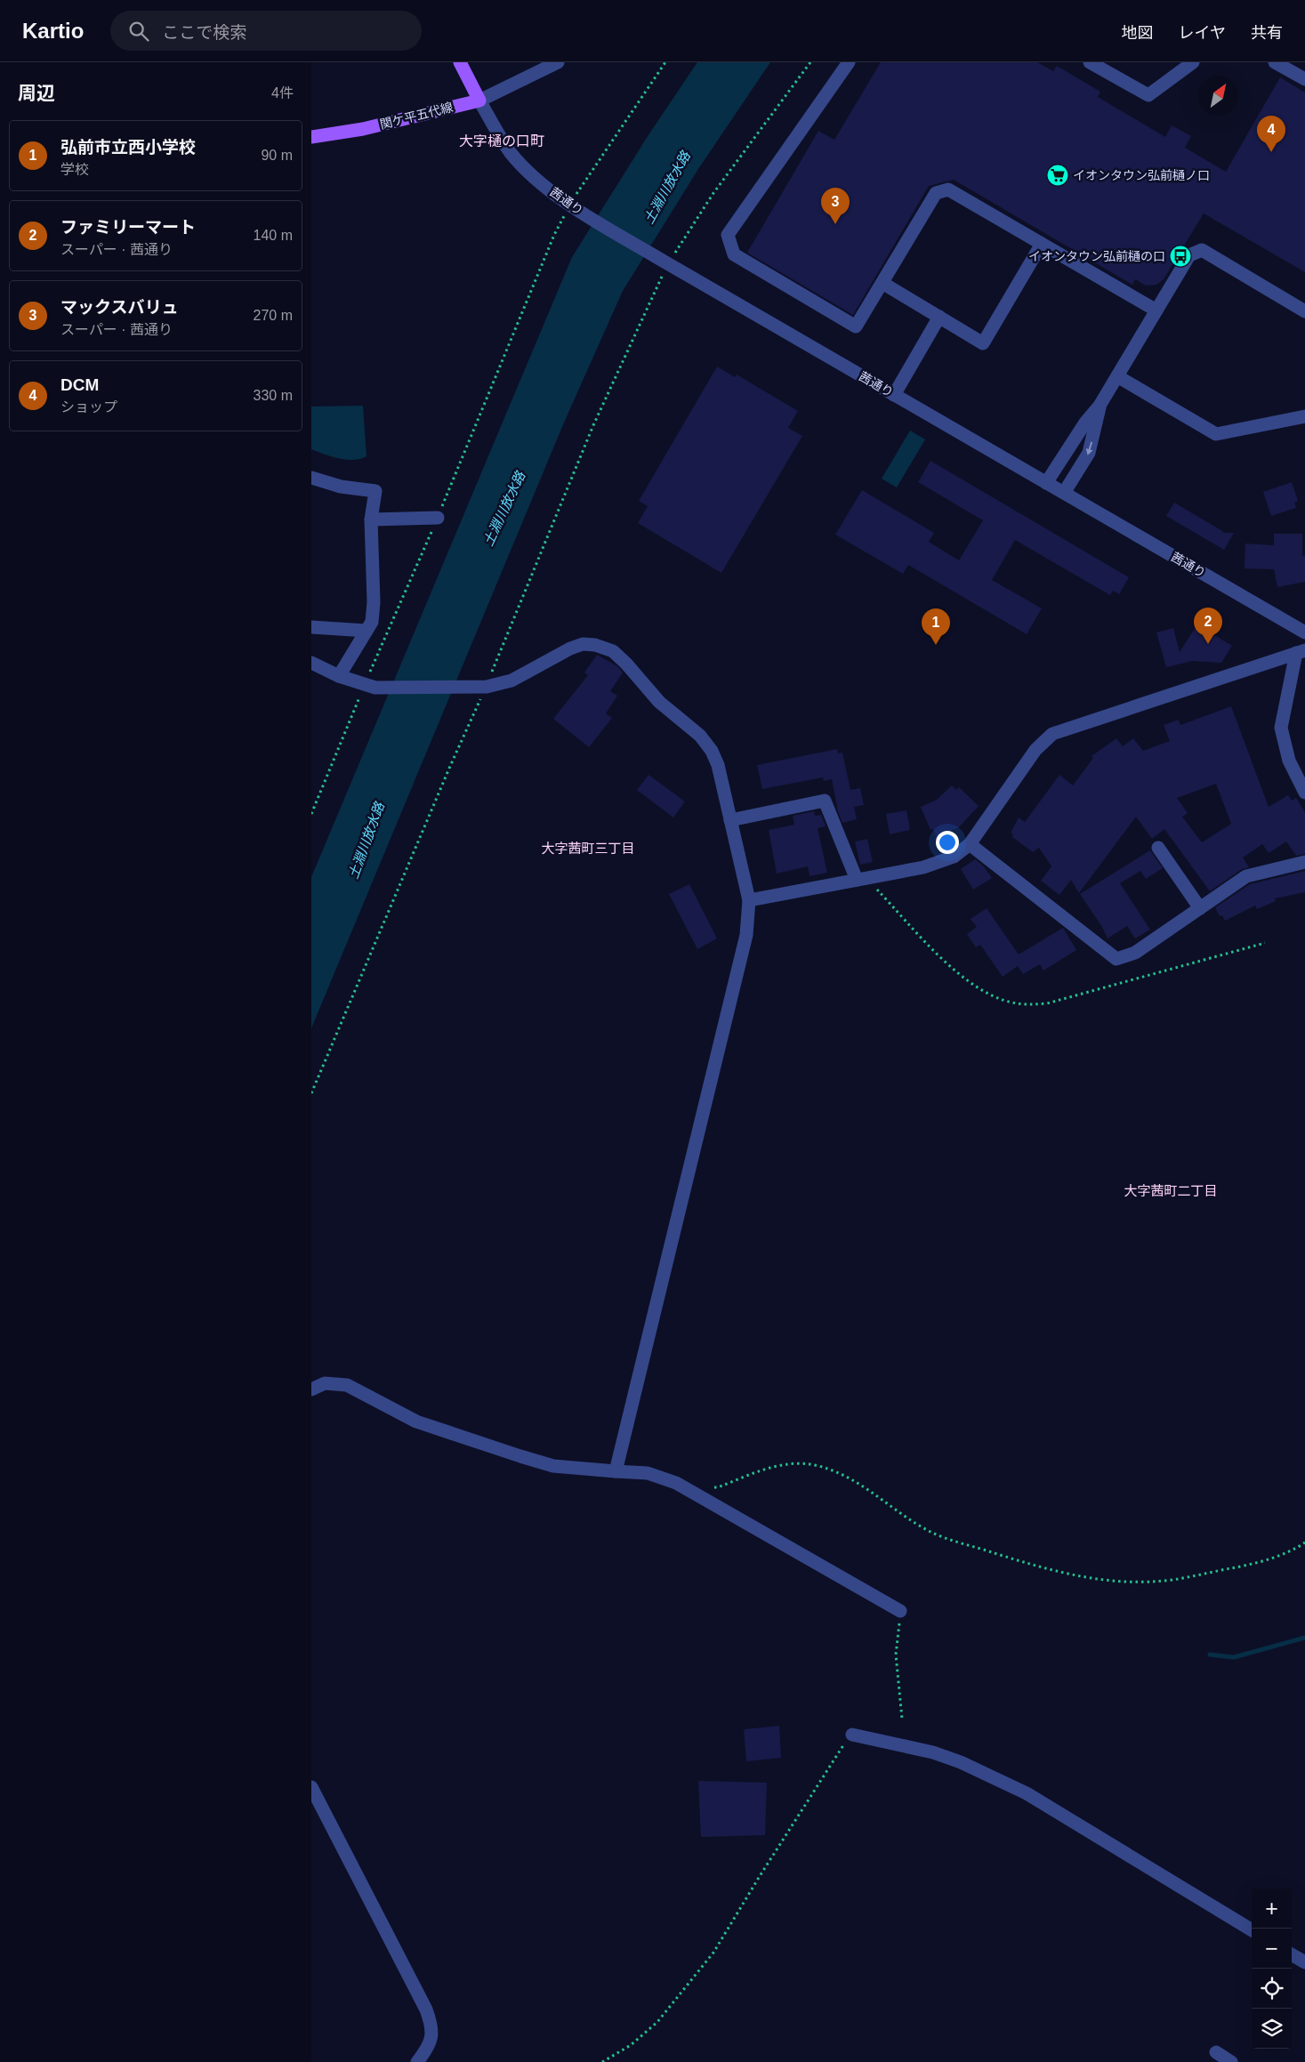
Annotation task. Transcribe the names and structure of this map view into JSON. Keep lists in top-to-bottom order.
{
  "streets": {
    "main road": ["関ケ平五代線"],
    "street": ["茜通り"]
  },
  "crossings": [
    ["関ケ平五代線", "茜通り"]
  ],
  "districts": ["大字樋の口町", "大字茜町三丁目", "大字茜町二丁目"],
  "water": ["土淵川放水路"],
  "places": {
    "supermarket": ["イオンタウン弘前樋ノ口"],
    "bus stop": ["イオンタウン弘前樋の口"]
  },
  "north": "top right",
  "page": {
    "header": "Kartio",
    "search": "ここで検索",
    "nav": ["地図", "レイヤ", "共有"],
    "heading": ["周辺", "4件"],
    "pins": [
      "4",
      "3",
      "2",
      "1"
    ],
    "list": [
      {
        "mark": "1",
        "name": "弘前市立西小学校",
        "note": "学校",
        "value": "90 m"
      },
      {
        "mark": "2",
        "name": "ファミリーマート",
        "note": "スーパー · 茜通り",
        "value": "140 m"
      },
      {
        "mark": "3",
        "name": "マックスバリュ",
        "note": "スーパー · 茜通り",
        "value": "270 m"
      },
      {
        "mark": "4",
        "name": "DCM",
        "note": "ショップ",
        "value": "330 m"
      }
    ],
    "map_buttons": ["+", "−"]
  }
}
